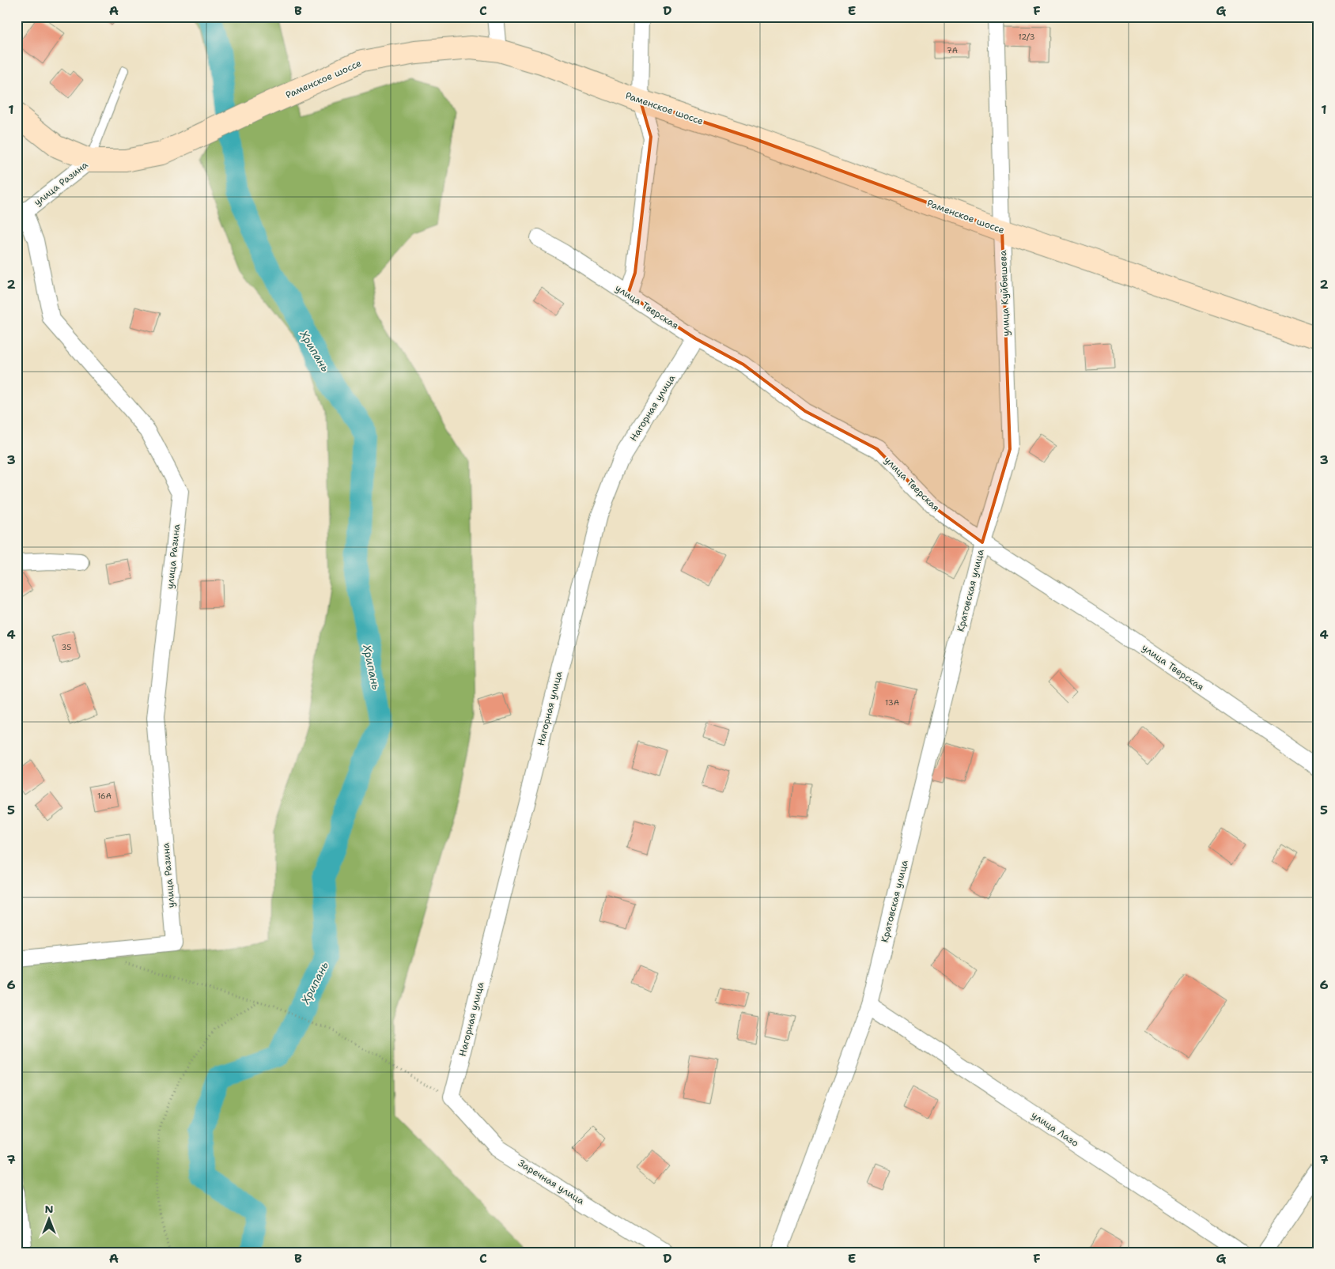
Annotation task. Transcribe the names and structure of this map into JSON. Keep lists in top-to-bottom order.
{
  "streets": {
    "main road": ["Раменское шоссе"],
    "street": [
      "улица Разина",
      "улица Куйбышева",
      "улица Тверская",
      "Нагорная улица",
      "Кратовская улица",
      "улица Лазо",
      "Заречная улица"
    ]
  },
  "crossings": [
    ["Раменское шоссе", "улица Разина"],
    ["Раменское шоссе", "улица Куйбышева"],
    ["улица Куйбышева", "улица Тверская"],
    ["улица Куйбышева", "Кратовская улица"],
    ["улица Тверская", "Нагорная улица"],
    ["улица Тверская", "Кратовская улица"],
    ["Нагорная улица", "Заречная улица"],
    ["Кратовская улица", "улица Лазо"]
  ],
  "water": ["Хрипань"],
  "house_numbers": [
    "12/3",
    "7А",
    "35",
    "13А",
    "16А"
  ],
  "north": "top",
  "grid": {
    "columns": [
      "A",
      "B",
      "C",
      "D",
      "E",
      "F",
      "G"
    ],
    "rows": [
      "1",
      "2",
      "3",
      "4",
      "5",
      "6",
      "7"
    ]
  }
}
